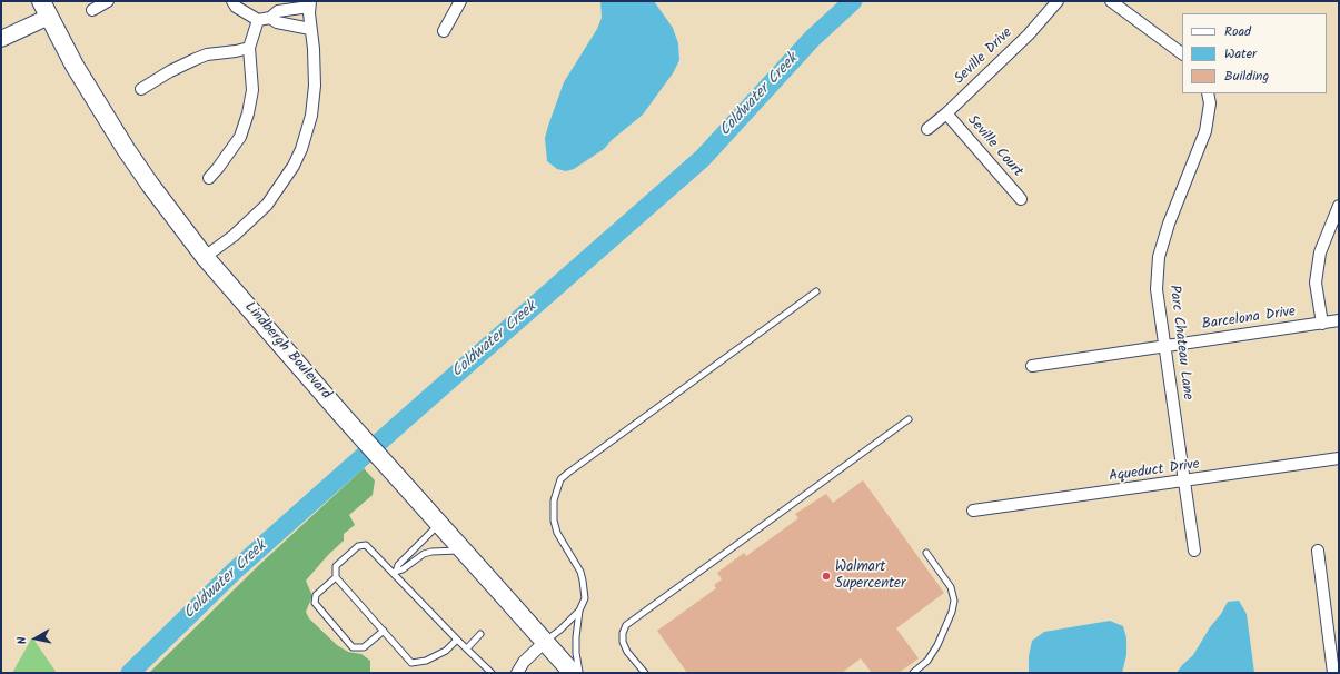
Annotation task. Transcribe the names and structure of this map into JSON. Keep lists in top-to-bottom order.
{
  "streets": {
    "main road": ["Lindbergh Boulevard"],
    "street": [
      "Seville Drive",
      "Seville Court",
      "Barcelona Drive",
      "Parc Chateau Lane",
      "Aqueduct Drive"
    ]
  },
  "crossings": [
    ["Seville Drive", "Seville Court"],
    ["Barcelona Drive", "Parc Chateau Lane"],
    ["Parc Chateau Lane", "Aqueduct Drive"]
  ],
  "water": ["Coldwater Creek"],
  "places": ["Walmart Supercenter"],
  "legend": ["Road", "Water", "Building"],
  "north": "left"
}
